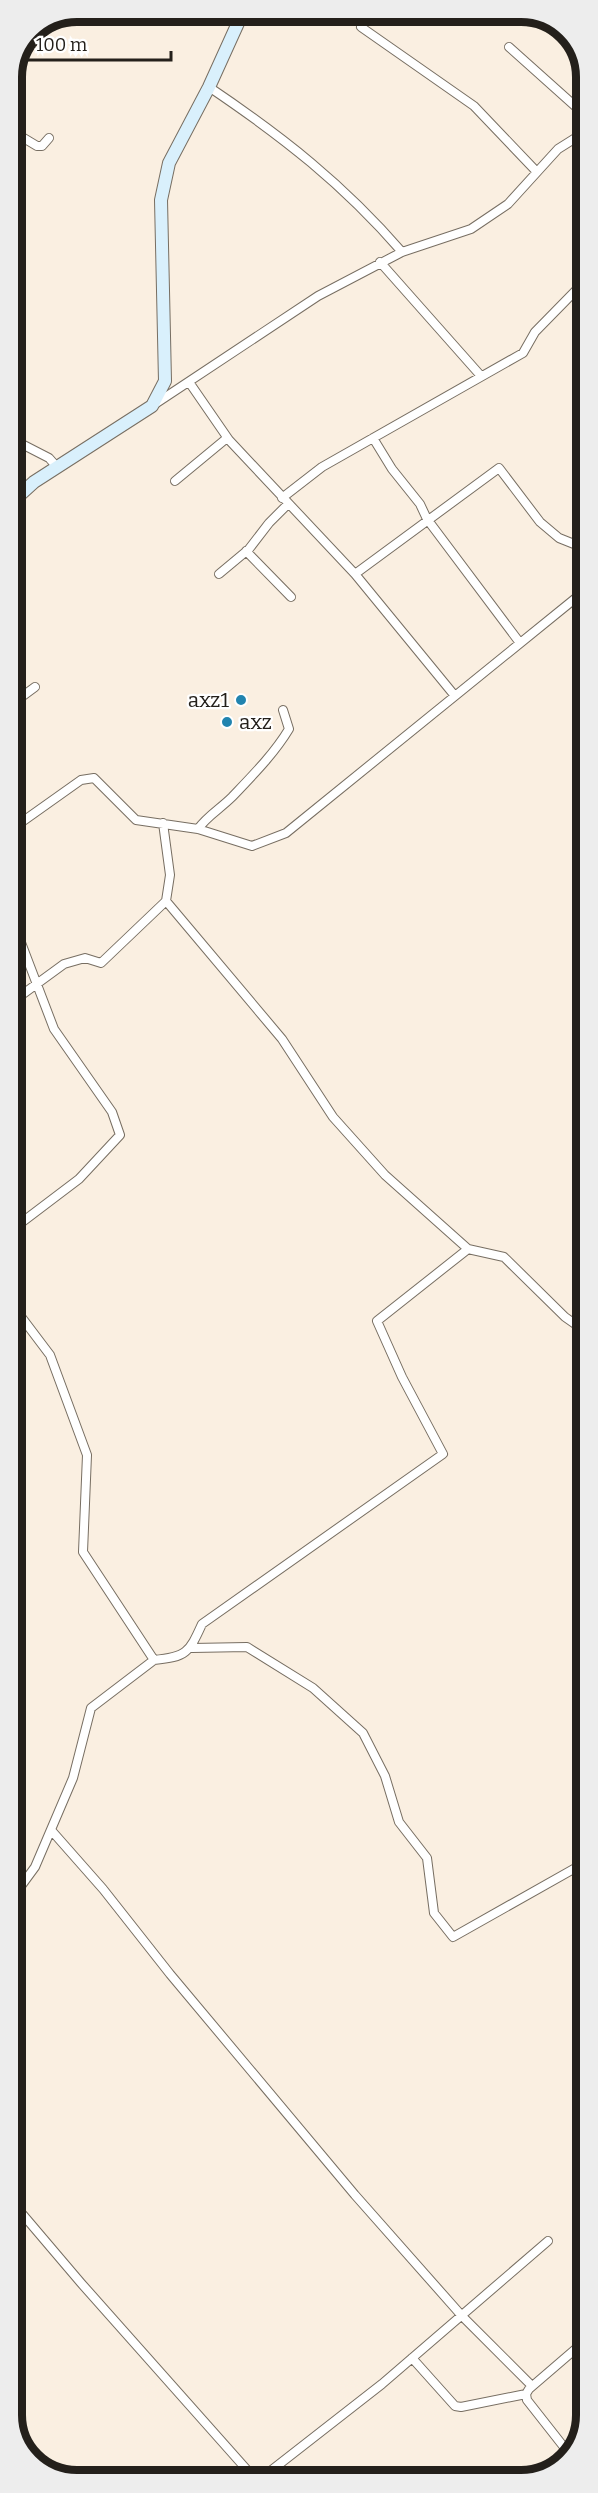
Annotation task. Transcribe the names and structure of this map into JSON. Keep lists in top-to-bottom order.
{
  "places": ["axz1", "axz"],
  "scale_bar": "100 m"
}
